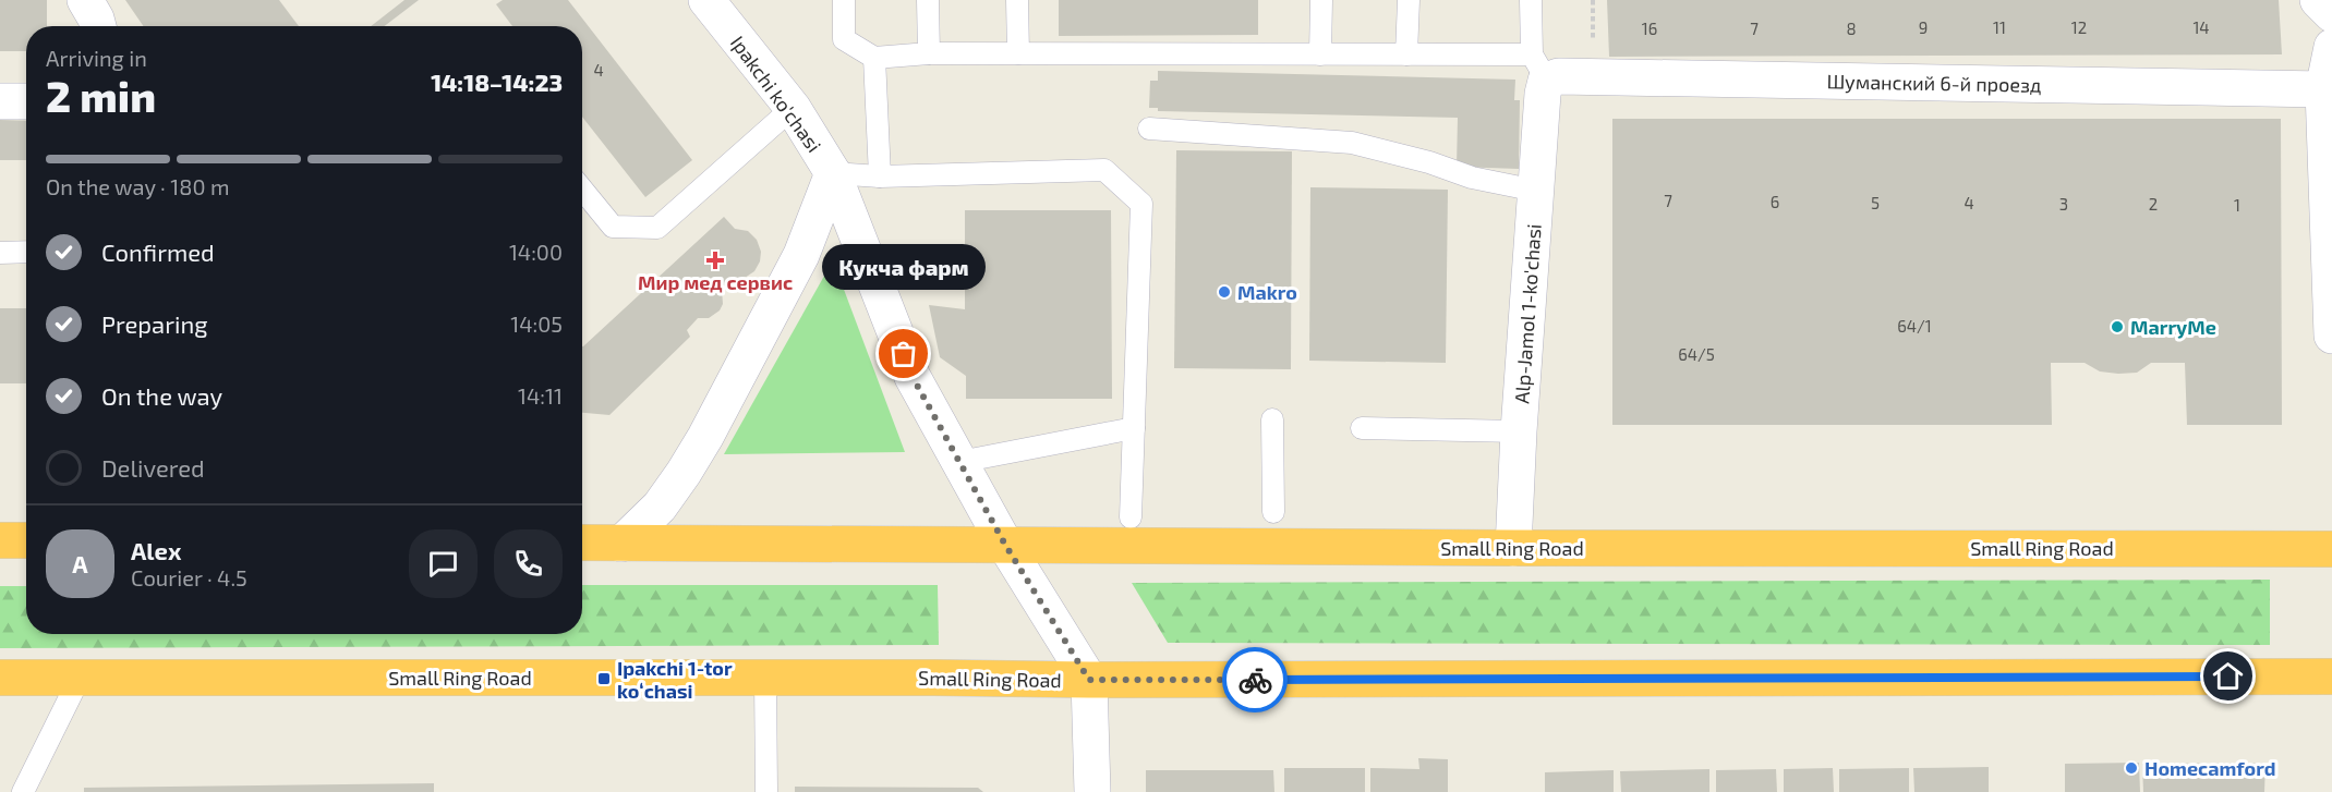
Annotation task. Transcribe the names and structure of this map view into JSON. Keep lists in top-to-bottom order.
{
  "streets": {
    "highway": ["Small Ring Road"],
    "street": ["Шуманский 6-й проезд", "Ipakchi ko'chasi", "Alp-Jamol 1-ko'chasi"]
  },
  "crossings": [
    ["Шуманский 6-й проезд", "Alp-Jamol 1-ko'chasi"],
    ["Ipakchi ko'chasi", "Small Ring Road"],
    ["Alp-Jamol 1-ko'chasi", "Small Ring Road"]
  ],
  "places": {
    "health": ["Мир мед сервис"],
    "other": [
      "Makro",
      "MarryMe",
      "Кукча фарм",
      "Homecamford"
    ],
    "transit": ["Ipakchi 1-tor koʻchasi"]
  },
  "house_numbers": [
    "9",
    "11",
    "12",
    "14",
    "16",
    "7",
    "8",
    "4",
    "7",
    "6",
    "5",
    "4",
    "3",
    "2",
    "1",
    "64/1",
    "64/5"
  ],
  "page": {
    "heading": ["2 min", "Arriving in", "14:18–14:23"],
    "panel": ["Alex", "Courier · 4.5"],
    "bar": "On the way · 180 m",
    "list": [
      ["Confirmed", "14:00"],
      ["Preparing", "14:05"],
      ["On the way", "14:11"],
      "Delivered"
    ],
    "bubble": "Кукча фарм",
    "round": "A"
  }
}
